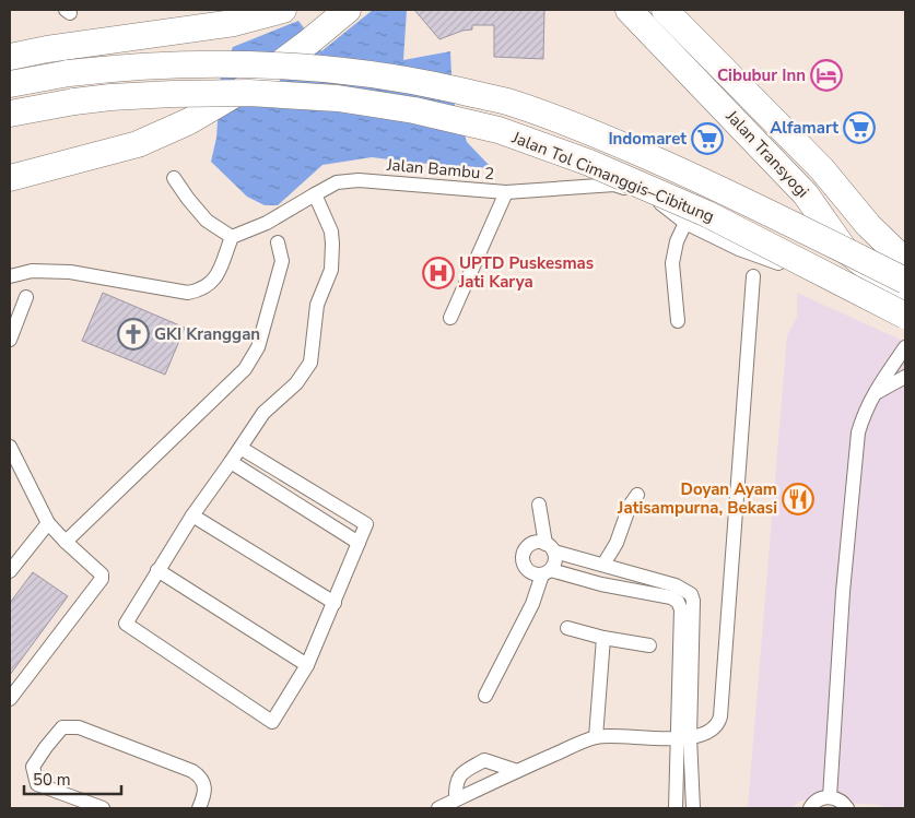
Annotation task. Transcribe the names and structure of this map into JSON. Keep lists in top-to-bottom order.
{
  "streets": {
    "highway": ["Jalan Transyogi", "Jalan Tol Cimanggis–Cibitung"],
    "street": ["Jalan Bambu 2"]
  },
  "crossings": [
    ["Jalan Transyogi", "Jalan Bambu 2"],
    ["Jalan Transyogi", "Jalan Tol Cimanggis–Cibitung"],
    ["Jalan Bambu 2", "Jalan Tol Cimanggis–Cibitung"]
  ],
  "places": {
    "hotel": ["Cibubur Inn"],
    "supermarket": ["Alfamart", "Indomaret"],
    "hospital": ["UPTD Puskesmas Jati Karya"],
    "church": ["GKI Kranggan"],
    "restaurant": ["Doyan Ayam Jatisampurna, Bekasi"]
  },
  "scale_bar": "50 m"
}
